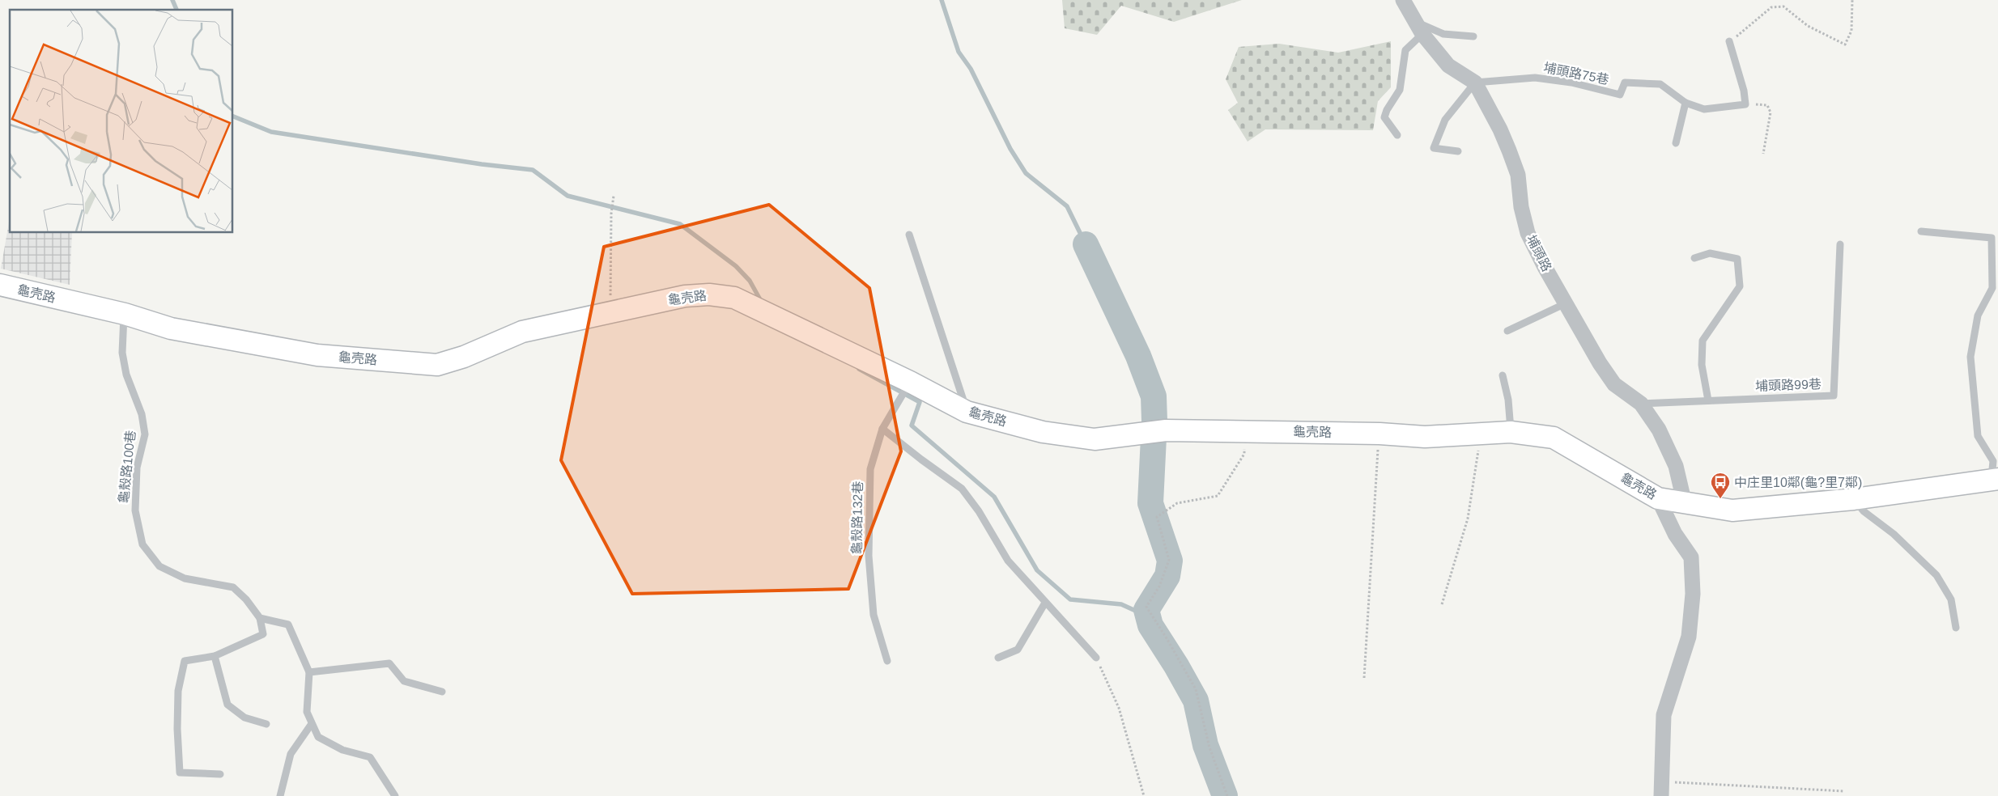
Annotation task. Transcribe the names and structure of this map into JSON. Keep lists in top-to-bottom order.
{
  "streets": {
    "street": ["埔頭路", "龜壳路"],
    "lane": [
      "埔頭路75巷",
      "埔頭路99巷",
      "龜殼路100巷",
      "龜殼路132巷"
    ]
  },
  "crossings": [
    ["埔頭路75巷", "埔頭路"],
    ["埔頭路", "龜壳路"],
    ["埔頭路", "埔頭路99巷"],
    ["龜壳路", "龜殼路100巷"],
    ["龜壳路", "龜殼路132巷"]
  ],
  "places": {
    "bus stop": ["中庄里10鄰(龜?里7鄰)"]
  }
}
